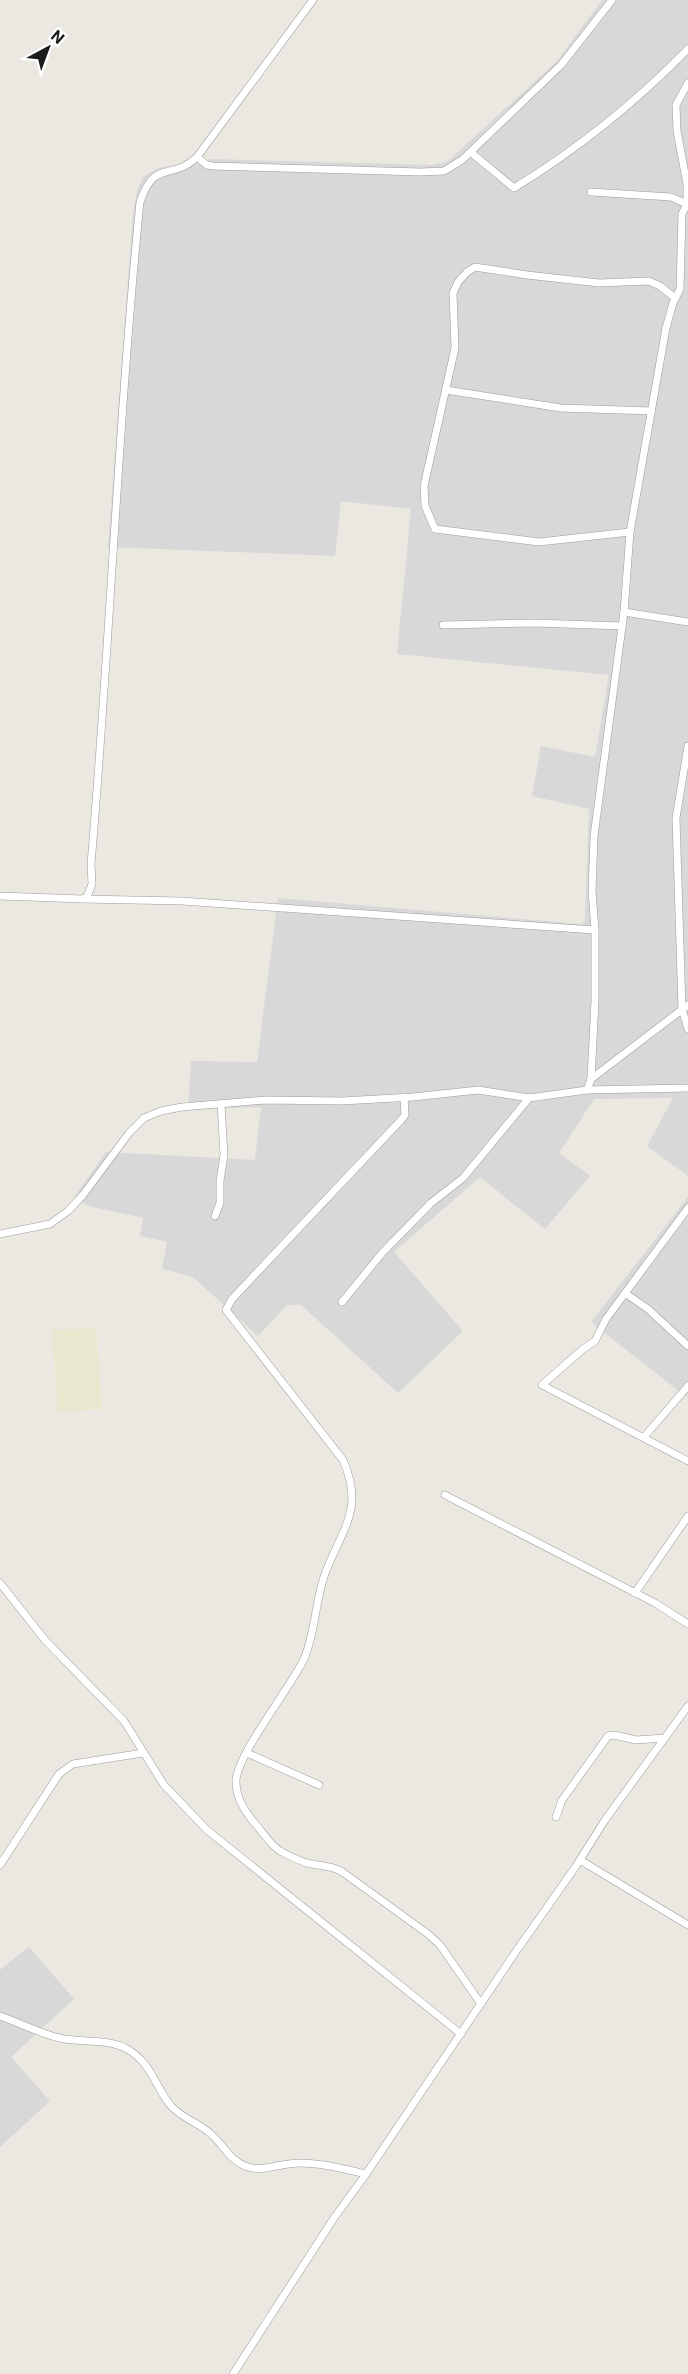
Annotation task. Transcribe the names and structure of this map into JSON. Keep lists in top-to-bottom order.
{
  "north": "top right"
}
